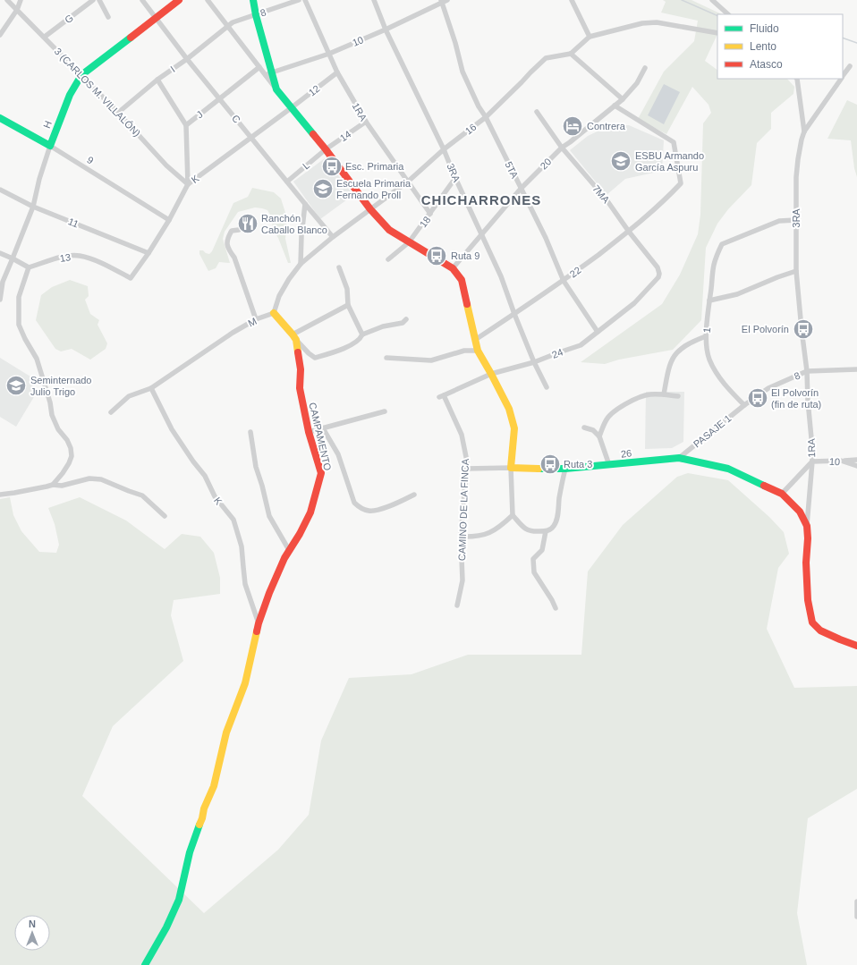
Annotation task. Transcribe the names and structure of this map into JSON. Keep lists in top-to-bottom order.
{
  "streets": {
    "street": [
      "8",
      "G",
      "10",
      "I",
      "12",
      "3 (CARLOS M. VILLALÓN)",
      "1RA",
      "J",
      "C",
      "H",
      "16",
      "14",
      "9",
      "20",
      "L",
      "5TA",
      "3RA",
      "K",
      "7MA",
      "18",
      "11",
      "13",
      "22",
      "M",
      "1",
      "24",
      "PASAJE 1",
      "CAMPAMENTO",
      "26",
      "CAMINO DE LA FINCA"
    ]
  },
  "crossings": [
    ["8", "I"],
    ["8", "1RA"],
    ["8", "3RA"],
    ["8", "1"],
    ["8", "PASAJE 1"],
    ["G", "3 (CARLOS M. VILLALÓN)"],
    ["10", "1RA"],
    ["10", "5TA"],
    ["10", "3RA"],
    ["I", "3 (CARLOS M. VILLALÓN)"],
    ["I", "C"],
    ["12", "1RA"],
    ["12", "K"],
    ["3 (CARLOS M. VILLALÓN)", "J"],
    ["3 (CARLOS M. VILLALÓN)", "H"],
    ["3 (CARLOS M. VILLALÓN)", "K"],
    ["1RA", "16"],
    ["1RA", "14"],
    ["1RA", "3RA"],
    ["1RA", "18"],
    ["1RA", "26"],
    ["J", "C"],
    ["J", "K"],
    ["C", "H"],
    ["C", "L"],
    ["C", "K"],
    ["H", "9"],
    ["H", "11"],
    ["16", "5TA"],
    ["16", "3RA"],
    ["14", "L"],
    ["9", "K"],
    ["20", "5TA"],
    ["20", "3RA"],
    ["20", "7MA"],
    ["20", "22"],
    ["5TA", "22"],
    ["5TA", "24"],
    ["3RA", "18"],
    ["3RA", "22"],
    ["3RA", "1"],
    ["3RA", "24"],
    ["K", "11"],
    ["K", "13"],
    ["K", "M"],
    ["K", "CAMPAMENTO"],
    ["7MA", "22"],
    ["7MA", "24"],
    ["1", "PASAJE 1"],
    ["24", "CAMINO DE LA FINCA"],
    ["PASAJE 1", "26"],
    ["26", "CAMINO DE LA FINCA"]
  ],
  "districts": ["CHICHARRONES"],
  "places": {
    "hotel": ["Contrera"],
    "school or university": ["ESBU Armando García Aspuru", "Escuela Primaria Fernando Proll", "Seminternado Julio Trigo"],
    "bus stop": [
      "Esc. Primaria",
      "Ruta 9",
      "El Polvorín",
      "El Polvorín (fin de ruta)",
      "Ruta 3"
    ],
    "restaurant": ["Ranchón Caballo Blanco"]
  },
  "legend": ["Fluido", "Lento", "Atasco"],
  "north": "top"
}
